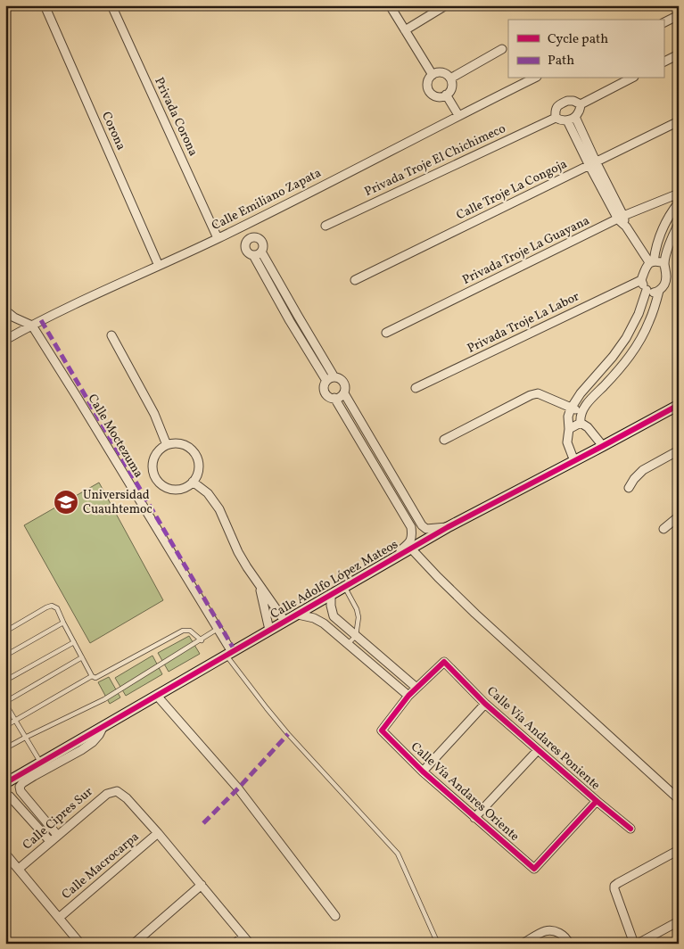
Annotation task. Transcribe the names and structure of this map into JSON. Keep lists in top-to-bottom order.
{
  "streets": {
    "street": [
      "Privada Corona",
      "Corona",
      "Privada Troje El Chichimeco",
      "Calle Troje La Congoja",
      "Calle Emiliano Zapata",
      "Privada Troje La Guayana",
      "Privada Troje La Labor",
      "Calle Moctezuma",
      "Calle Adolfo López Mateos",
      "Calle Vía Andares Poniente",
      "Calle Vía Andares Oriente",
      "Calle Cipres Sur",
      "Calle Macrocarpa"
    ]
  },
  "crossings": [
    ["Privada Corona", "Calle Emiliano Zapata"],
    ["Corona", "Calle Emiliano Zapata"],
    ["Calle Emiliano Zapata", "Calle Moctezuma"],
    ["Calle Moctezuma", "Calle Adolfo López Mateos"],
    ["Calle Vía Andares Poniente", "Calle Vía Andares Oriente"],
    ["Calle Cipres Sur", "Calle Macrocarpa"]
  ],
  "places": {
    "school or university": ["Universidad Cuauhtemoc"]
  },
  "legend": ["Cycle path", "Path"]
}
